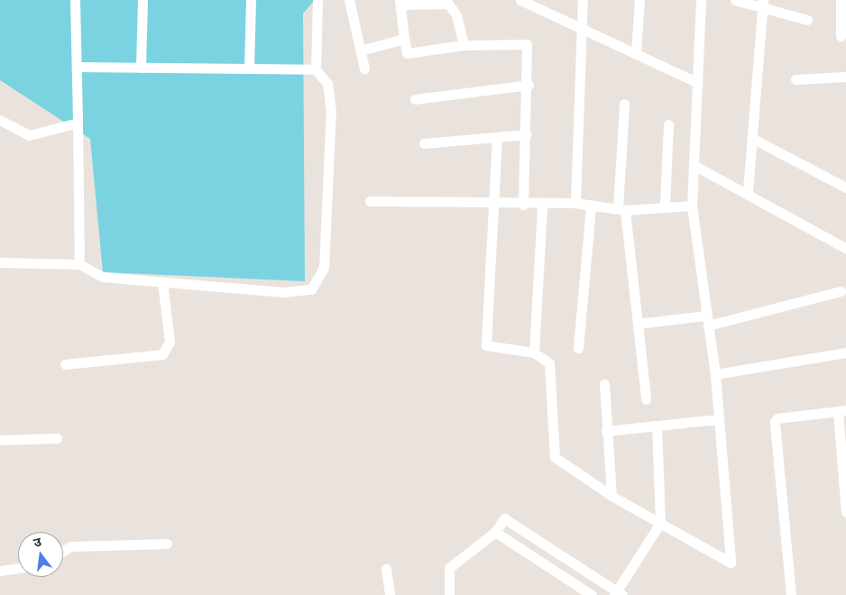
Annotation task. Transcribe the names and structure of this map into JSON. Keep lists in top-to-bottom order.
{
  "north": "top"
}
